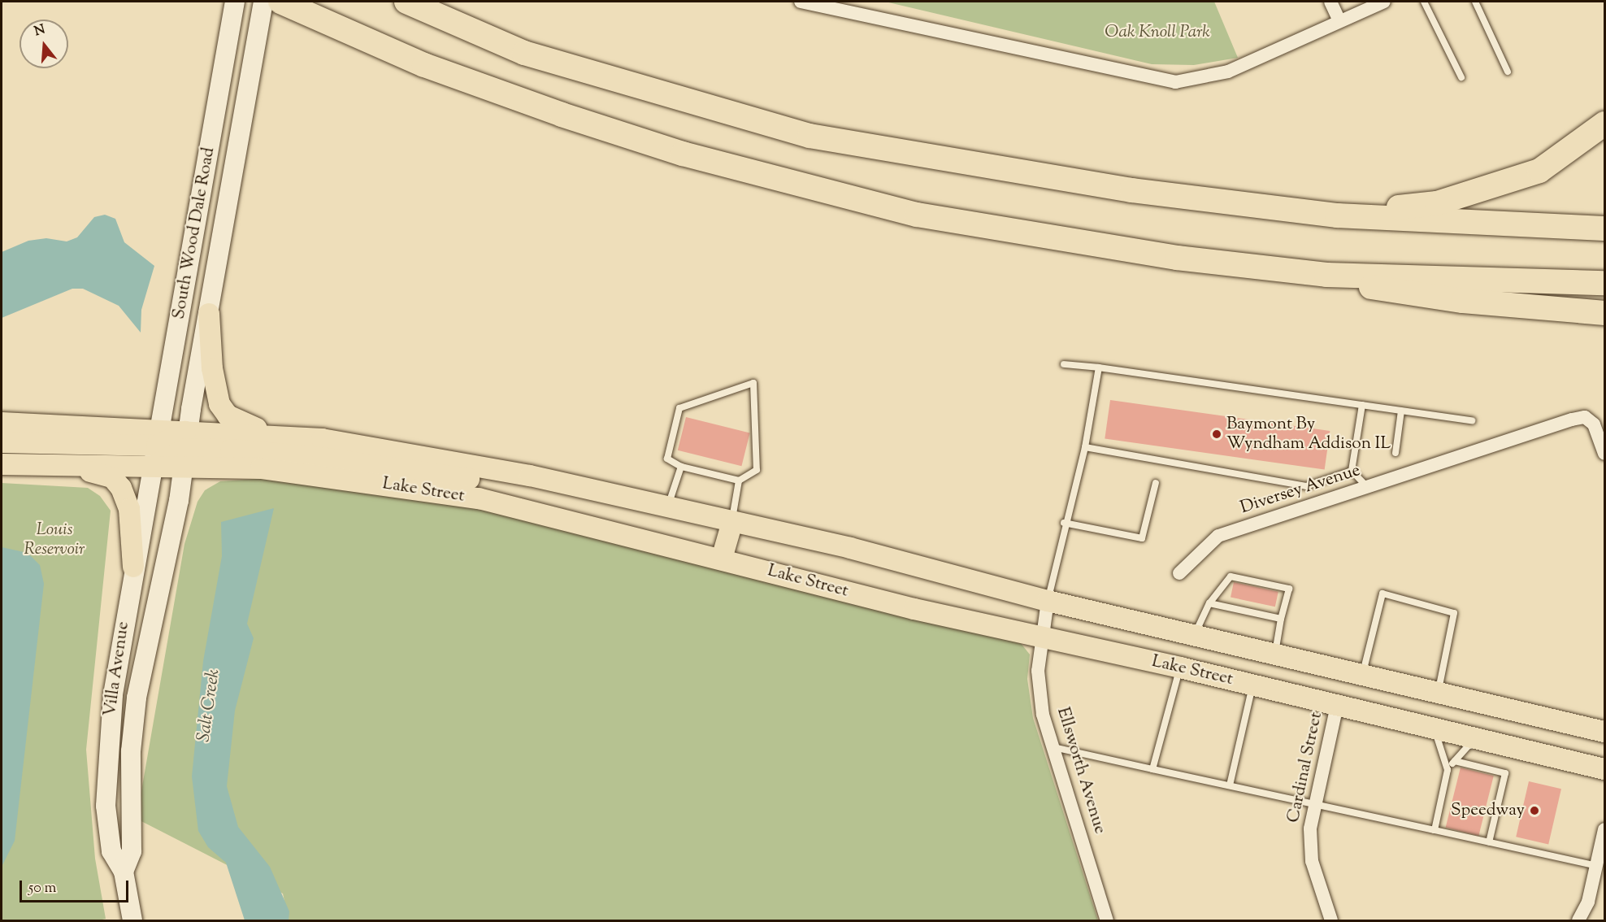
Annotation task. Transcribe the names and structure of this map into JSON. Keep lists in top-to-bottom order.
{
  "streets": {
    "main road": ["South Wood Dale Road", "Lake Street", "Villa Avenue"],
    "street": ["Diversey Avenue", "Cardinal Street", "Ellsworth Avenue"]
  },
  "crossings": [
    ["South Wood Dale Road", "Lake Street"],
    ["South Wood Dale Road", "Villa Avenue"],
    ["Lake Street", "Villa Avenue"],
    ["Lake Street", "Cardinal Street"],
    ["Lake Street", "Ellsworth Avenue"]
  ],
  "water": ["Salt Creek"],
  "parks": ["Oak Knoll Park", "Louis Reservoir"],
  "places": ["Baymont By Wyndham Addison IL", "Speedway"],
  "scale_bar": "50 m",
  "north": "top"
}
